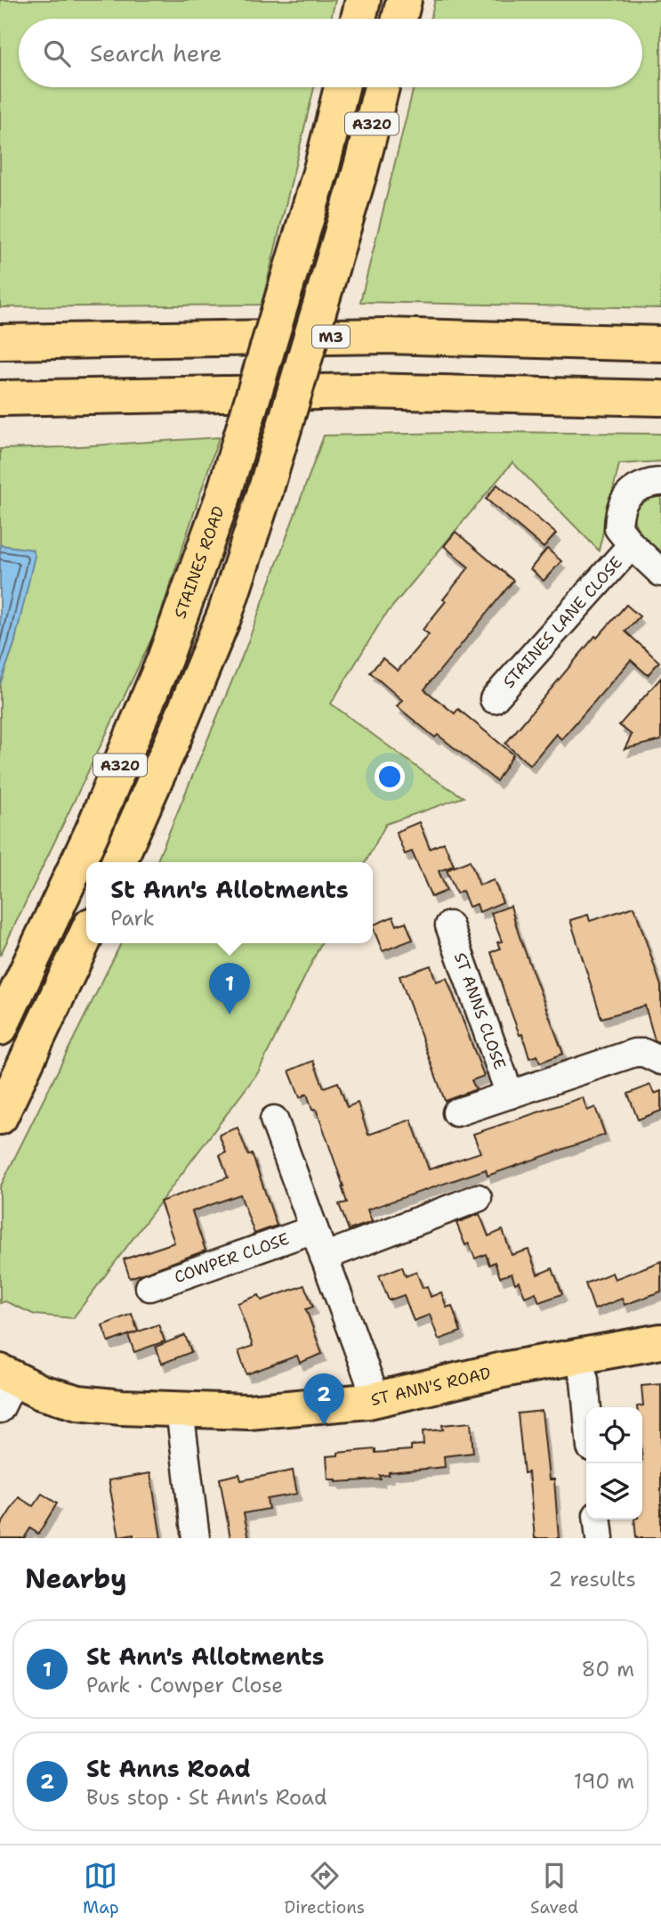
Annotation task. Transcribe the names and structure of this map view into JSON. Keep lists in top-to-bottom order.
{
  "streets": {
    "main road": [
      "A320",
      "M3",
      "STAINES ROAD",
      "ST ANN'S ROAD"
    ],
    "street": ["STAINES LANE CLOSE", "ST ANNS CLOSE", "COWPER CLOSE"]
  },
  "page": {
    "search": "Search here",
    "popup": ["St Ann's Allotments", "Park"],
    "pins": ["1", "2"],
    "heading": ["Nearby", "2 results"],
    "list": [
      {
        "mark": "1",
        "name": "St Ann's Allotments",
        "note": "Park · Cowper Close",
        "value": "80 m"
      },
      {
        "mark": "2",
        "name": "St Anns Road",
        "note": "Bus stop · St Ann's Road",
        "value": "190 m"
      }
    ],
    "nav": ["Map", "Directions", "Saved"]
  }
}
